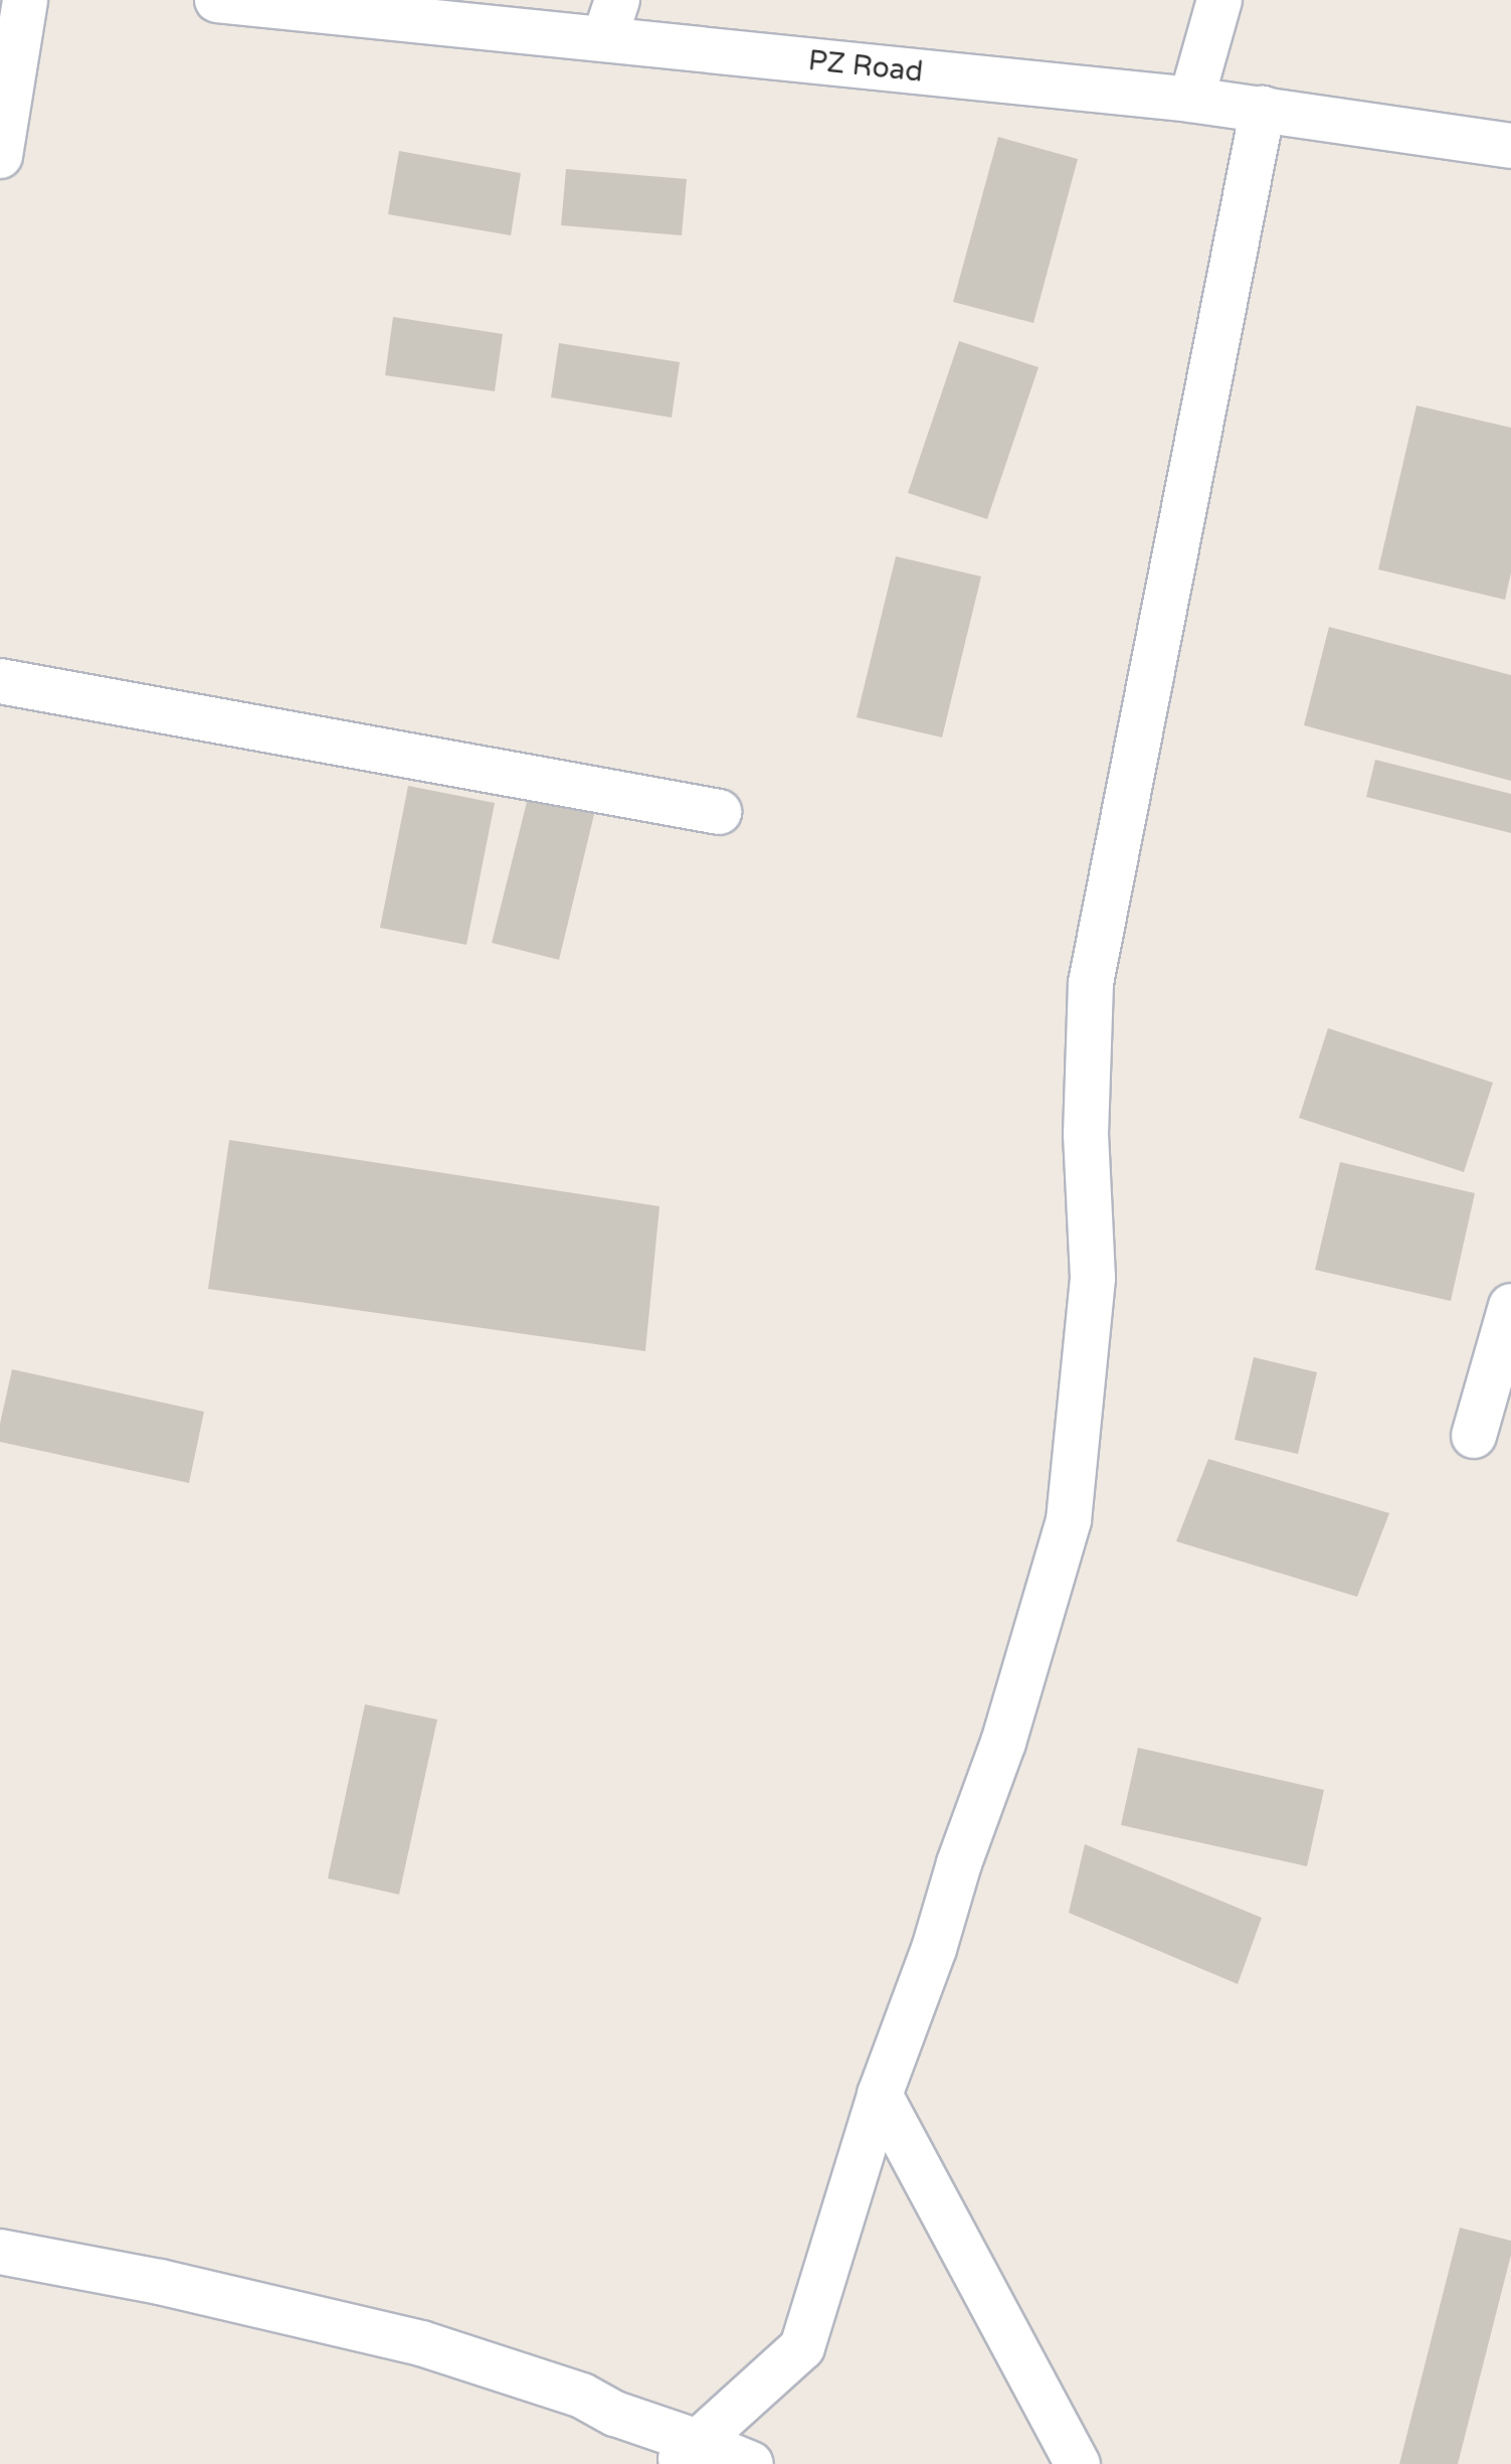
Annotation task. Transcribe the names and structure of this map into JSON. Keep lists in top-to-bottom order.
{
  "streets": {
    "street": ["PZ Road"]
  }
}
